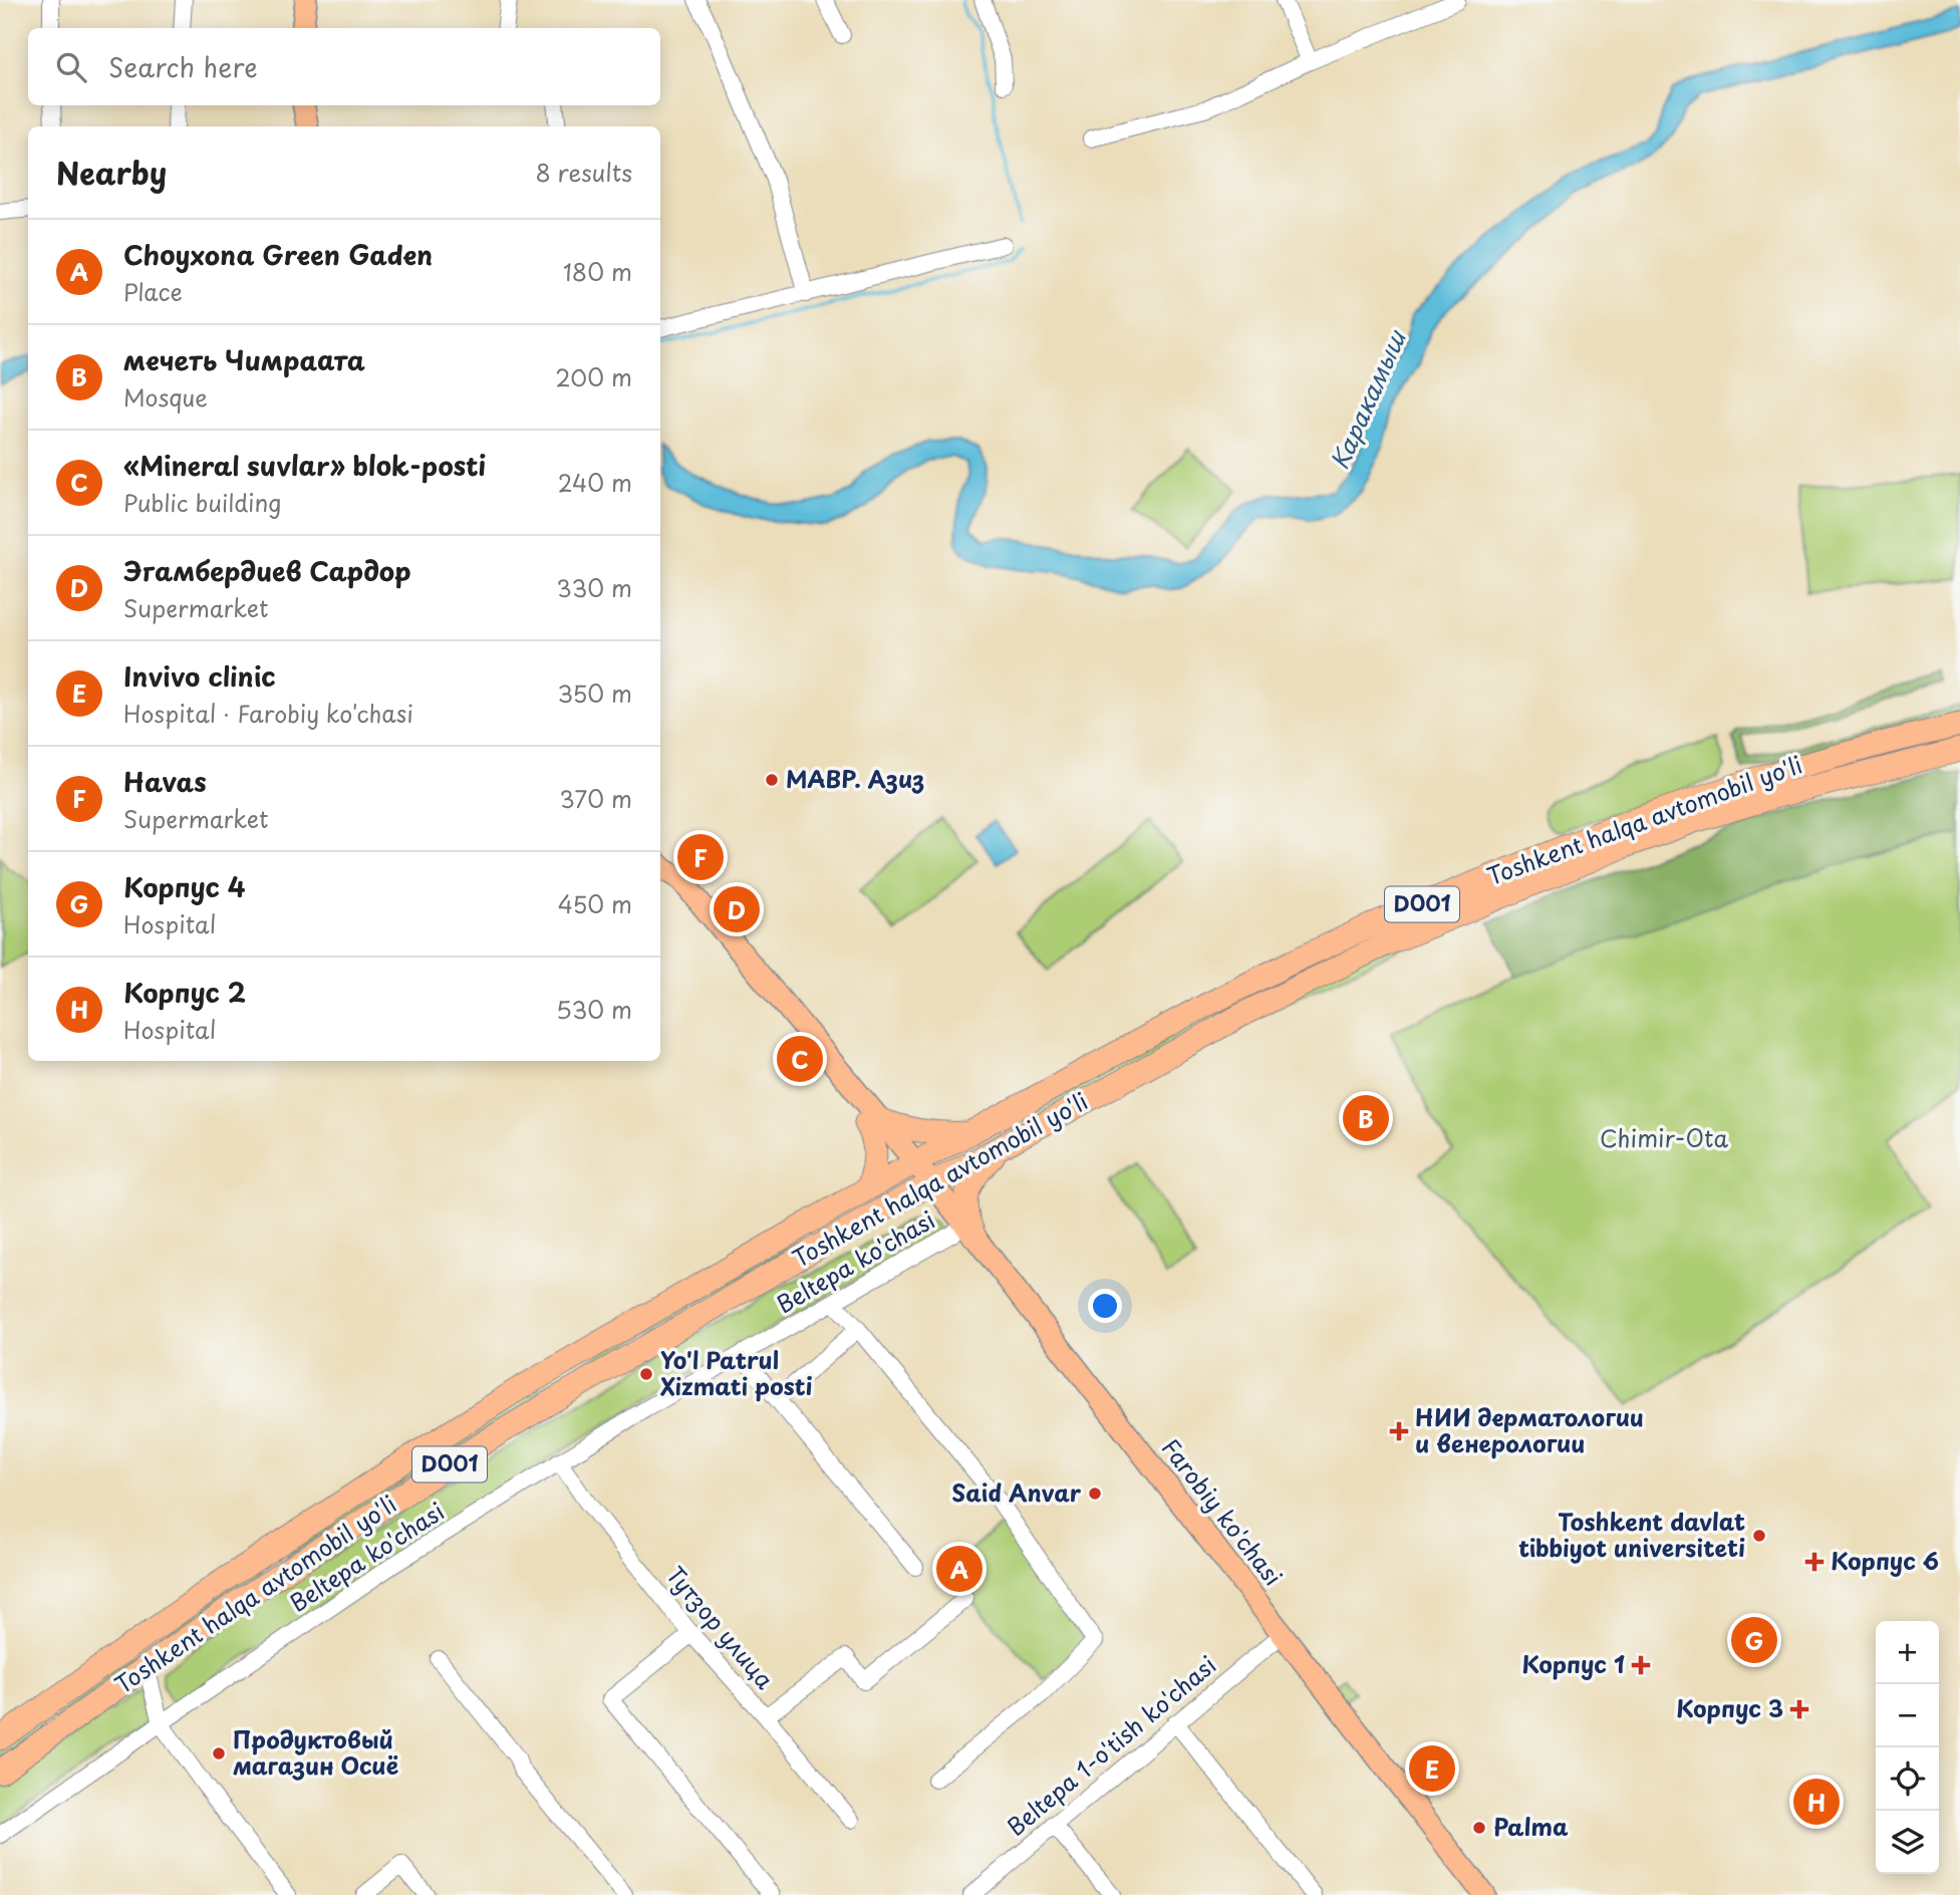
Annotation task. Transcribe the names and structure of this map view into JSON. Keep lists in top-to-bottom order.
{
  "streets": {
    "highway": ["Toshkent halqa avtomobil yo'li", "D001"],
    "main road": ["Farobiy ko'chasi"],
    "street": ["Beltepa ko'chasi", "Тутзор улица", "Beltepa 1-o'tish ko'chasi"]
  },
  "crossings": [
    ["Toshkent halqa avtomobil yo'li", "Farobiy ko'chasi"],
    ["Beltepa ko'chasi", "Farobiy ko'chasi"],
    ["Beltepa ko'chasi", "Тутзор улица"],
    ["Farobiy ko'chasi", "Beltepa 1-o'tish ko'chasi"]
  ],
  "water": ["Каракамыш"],
  "parks": ["Chimir-Ota"],
  "places": {
    "other": [
      "МАВР. Азиз",
      "Yo'l Patrul Xizmati posti",
      "Said Anvar",
      "Toshkent davlat tibbiyot universiteti",
      "Продуктовый магазин Осиё",
      "Palma"
    ],
    "health": [
      "НИИ дерматологии и венерологии",
      "Корпус 6",
      "Корпус 1",
      "Корпус 3"
    ]
  },
  "page": {
    "search": "Search here",
    "heading": ["Nearby", "8 results"],
    "list": [
      {
        "mark": "A",
        "name": "Choyxona Green Gaden",
        "note": "Place",
        "value": "180 m"
      },
      {
        "mark": "B",
        "name": "мечеть Чимраата",
        "note": "Mosque",
        "value": "200 m"
      },
      {
        "mark": "C",
        "name": "«Mineral suvlar» blok-posti",
        "note": "Public building",
        "value": "240 m"
      },
      {
        "mark": "D",
        "name": "Эгамбердиев Сардор",
        "note": "Supermarket",
        "value": "330 m"
      },
      {
        "mark": "E",
        "name": "Invivo clinic",
        "note": "Hospital · Farobiy ko'chasi",
        "value": "350 m"
      },
      {
        "mark": "F",
        "name": "Havas",
        "note": "Supermarket",
        "value": "370 m"
      },
      {
        "mark": "G",
        "name": "Корпус 4",
        "note": "Hospital",
        "value": "450 m"
      },
      {
        "mark": "H",
        "name": "Корпус 2",
        "note": "Hospital",
        "value": "530 m"
      }
    ],
    "pins": [
      "F",
      "D",
      "C",
      "B",
      "A",
      "G",
      "E",
      "H"
    ],
    "map_buttons": ["+", "−"]
  }
}
